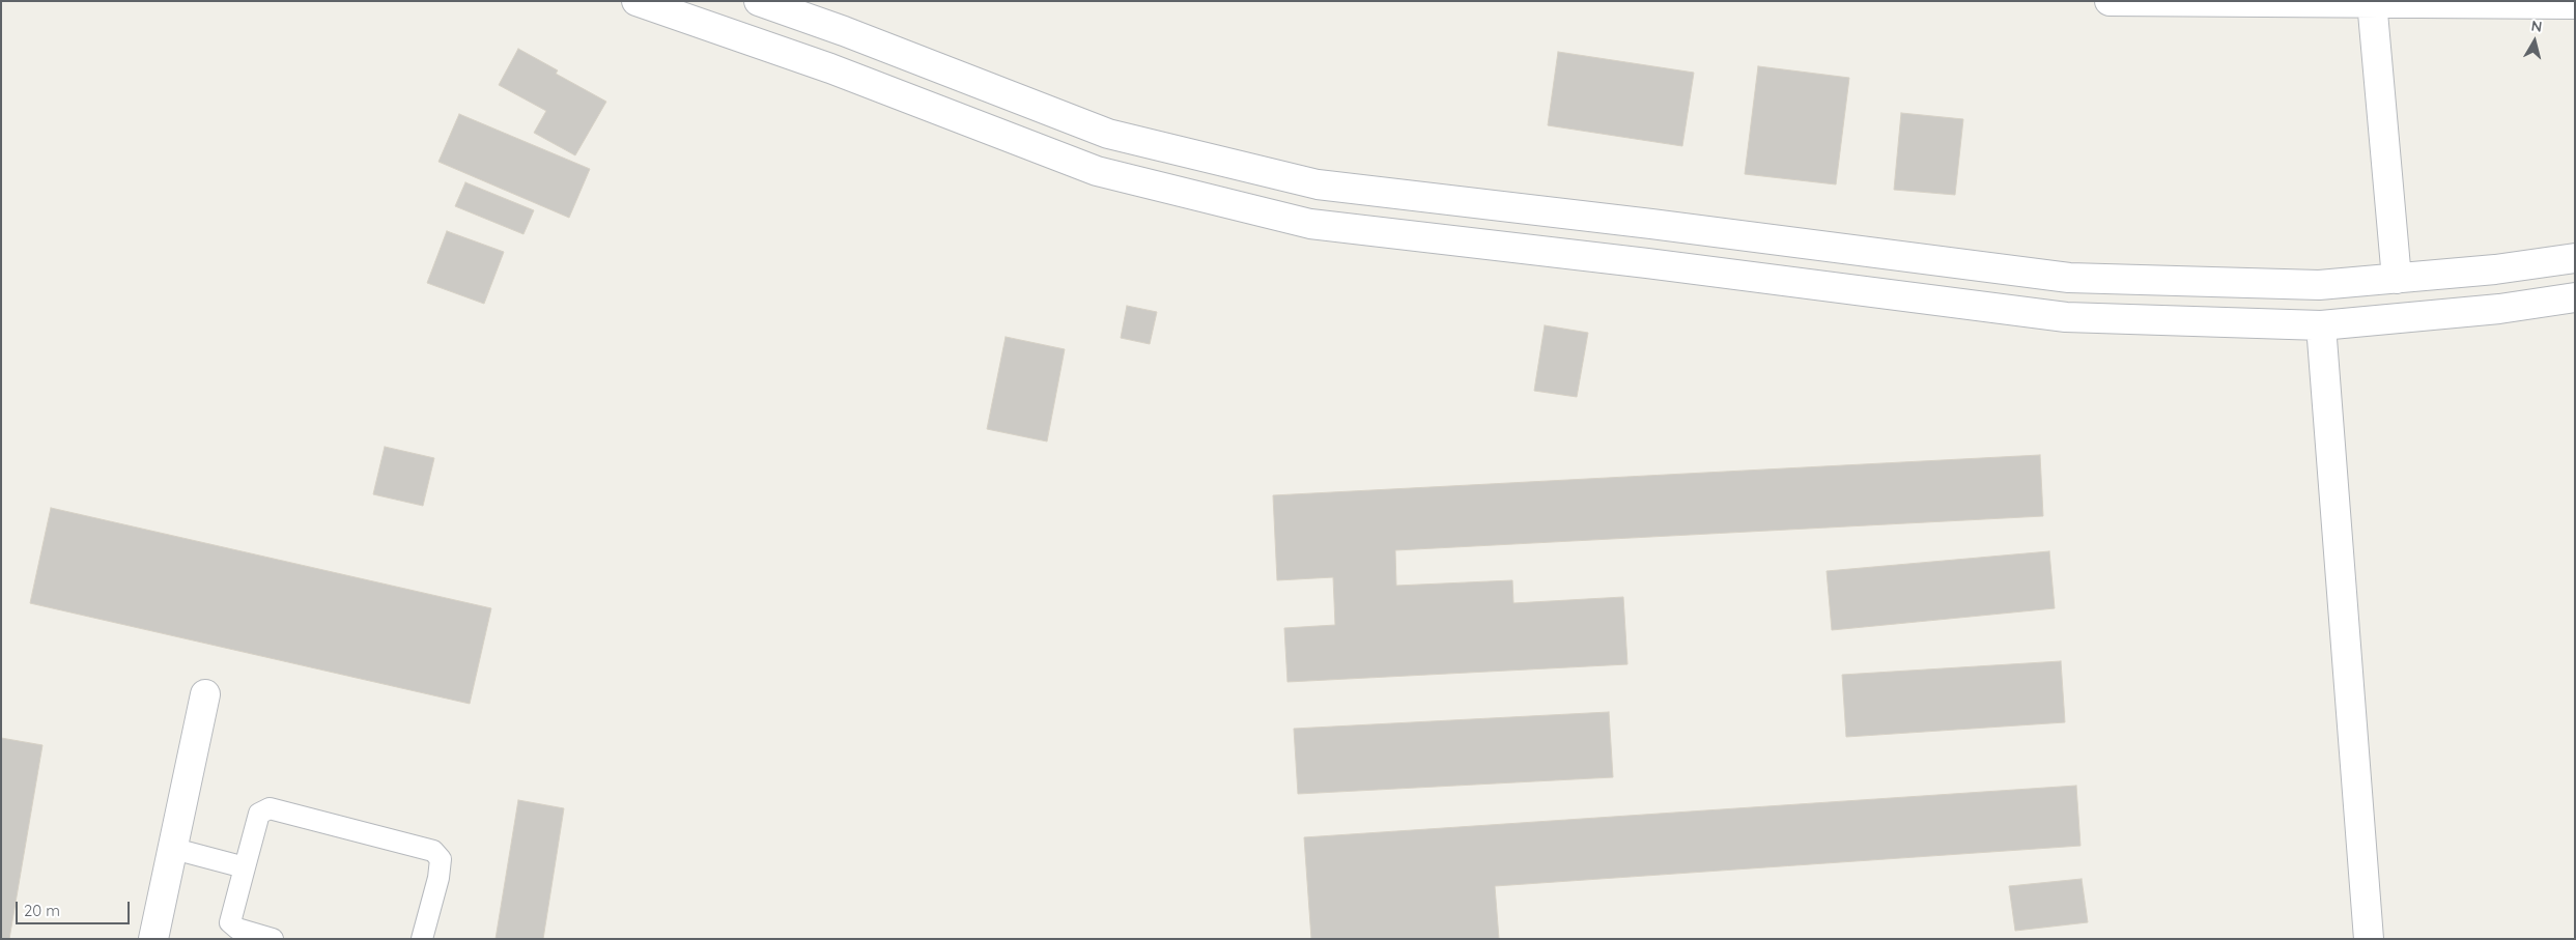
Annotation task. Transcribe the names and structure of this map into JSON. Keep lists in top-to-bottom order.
{
  "scale_bar": "20 m",
  "north": "top"
}
